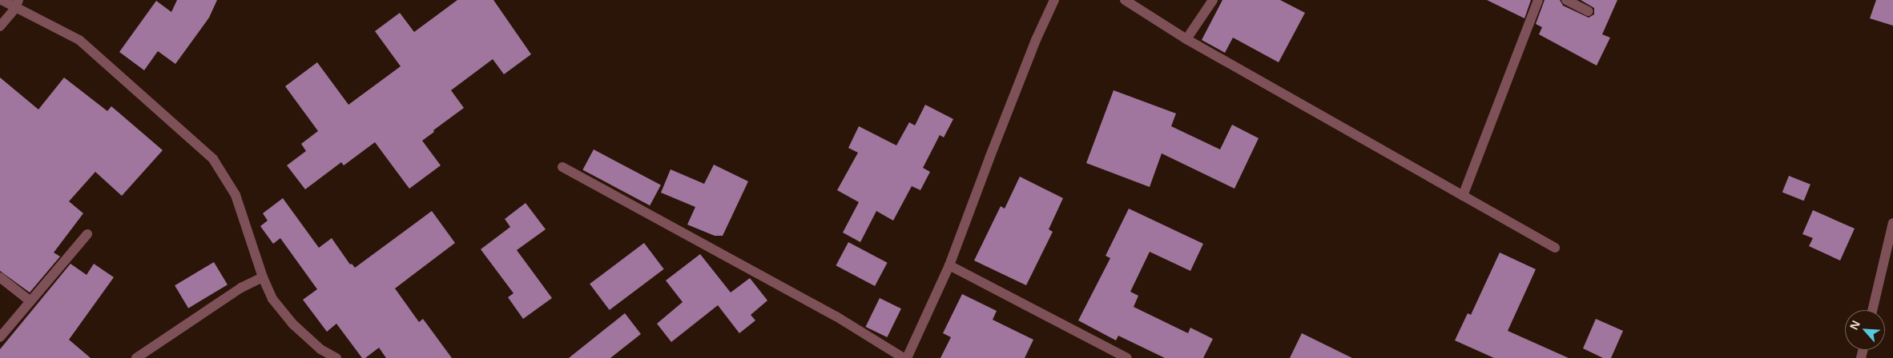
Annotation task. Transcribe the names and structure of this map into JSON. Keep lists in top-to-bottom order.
{
  "north": "top left"
}
